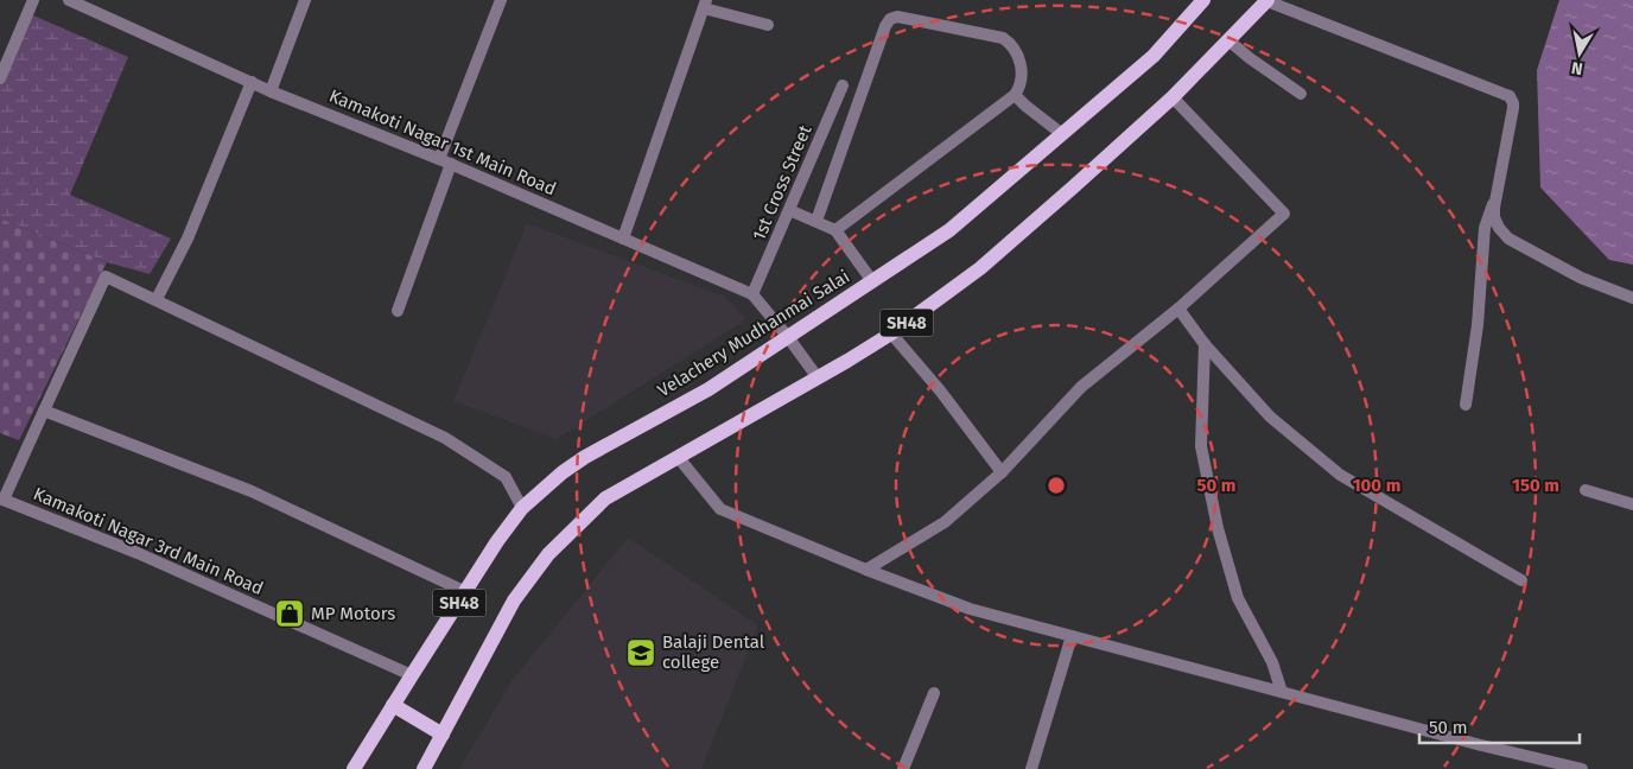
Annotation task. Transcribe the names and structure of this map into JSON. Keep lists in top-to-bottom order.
{
  "streets": {
    "main road": ["SH48", "Velachery Mudhanmai Salai"],
    "street": ["Kamakoti Nagar 1st Main Road", "1st Cross Street", "Kamakoti Nagar 3rd Main Road"]
  },
  "crossings": [
    ["Kamakoti Nagar 1st Main Road", "1st Cross Street"],
    ["Kamakoti Nagar 1st Main Road", "SH48"],
    ["Kamakoti Nagar 1st Main Road", "Velachery Mudhanmai Salai"],
    ["Velachery Mudhanmai Salai", "Kamakoti Nagar 3rd Main Road"]
  ],
  "places": {
    "shop": ["MP Motors"],
    "school or university": ["Balaji Dental college"]
  },
  "scale_bar": "50 m",
  "north": "bottom",
  "rings": ["50 m", "100 m", "150 m"]
}
